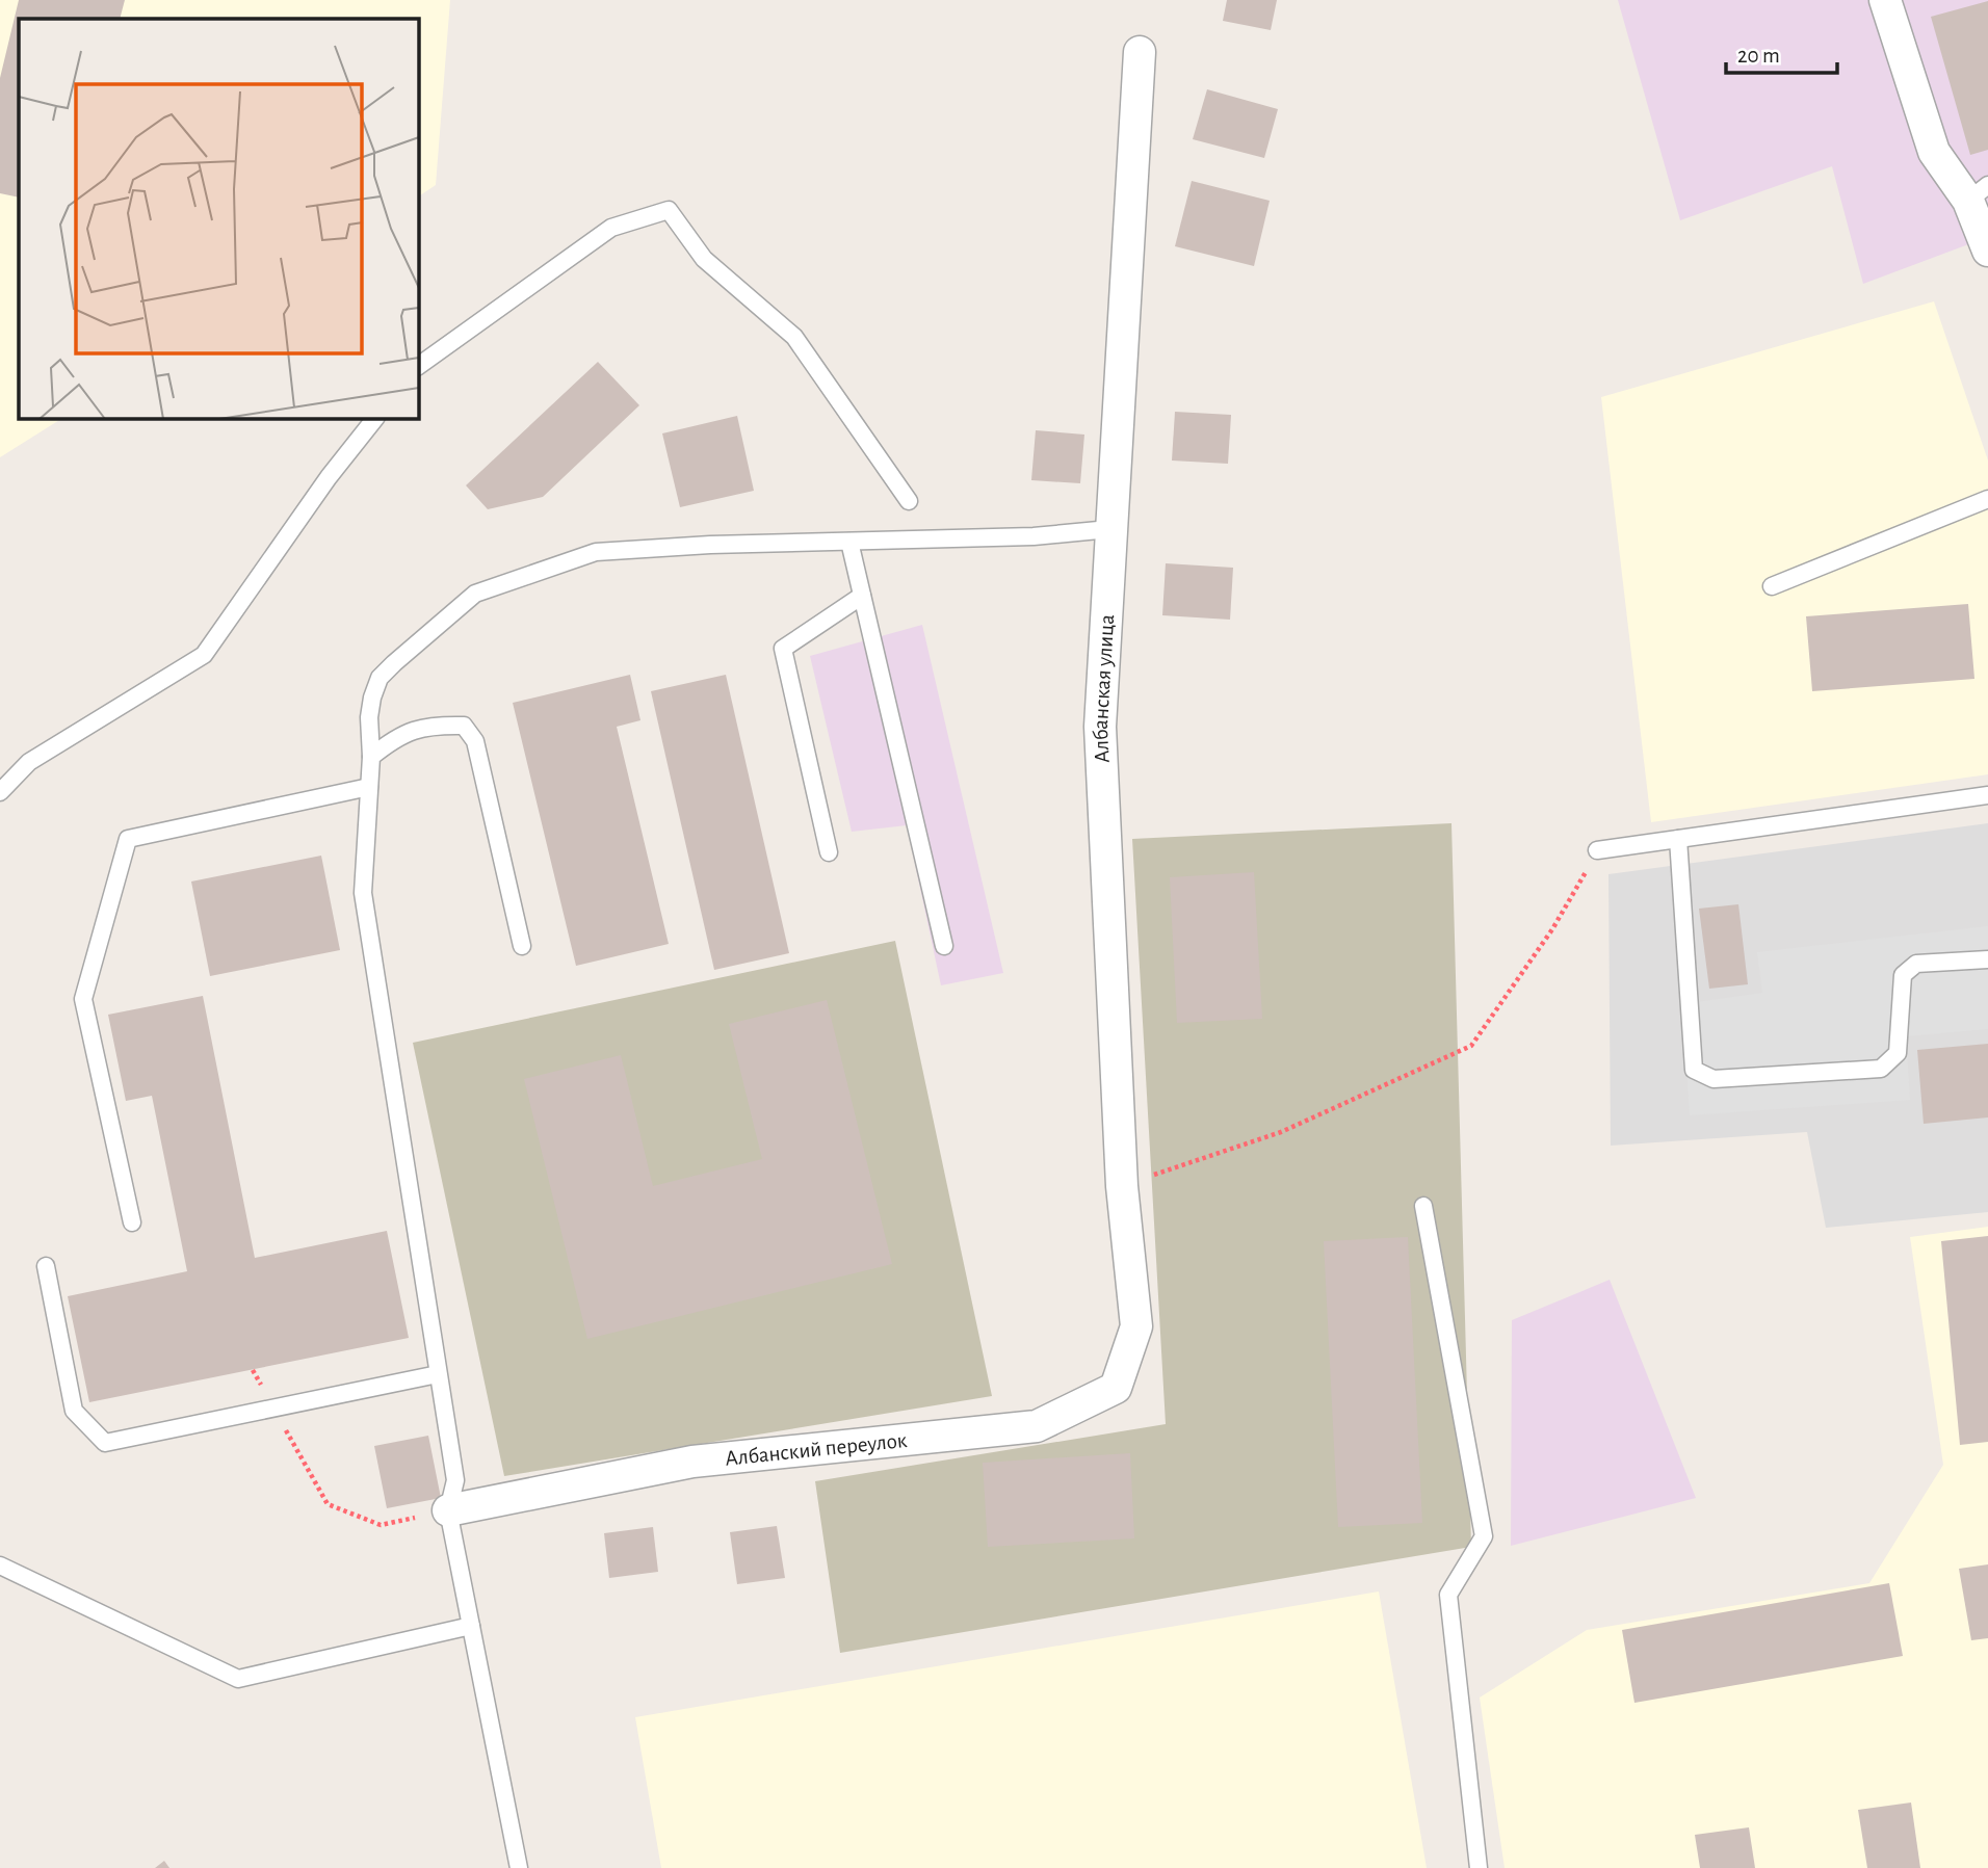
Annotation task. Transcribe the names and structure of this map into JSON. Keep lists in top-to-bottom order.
{
  "streets": {
    "street": ["Албанская улица", "Албанский переулок"]
  },
  "crossings": [
    ["Албанская улица", "Албанский переулок"]
  ],
  "scale_bar": "20 m"
}
